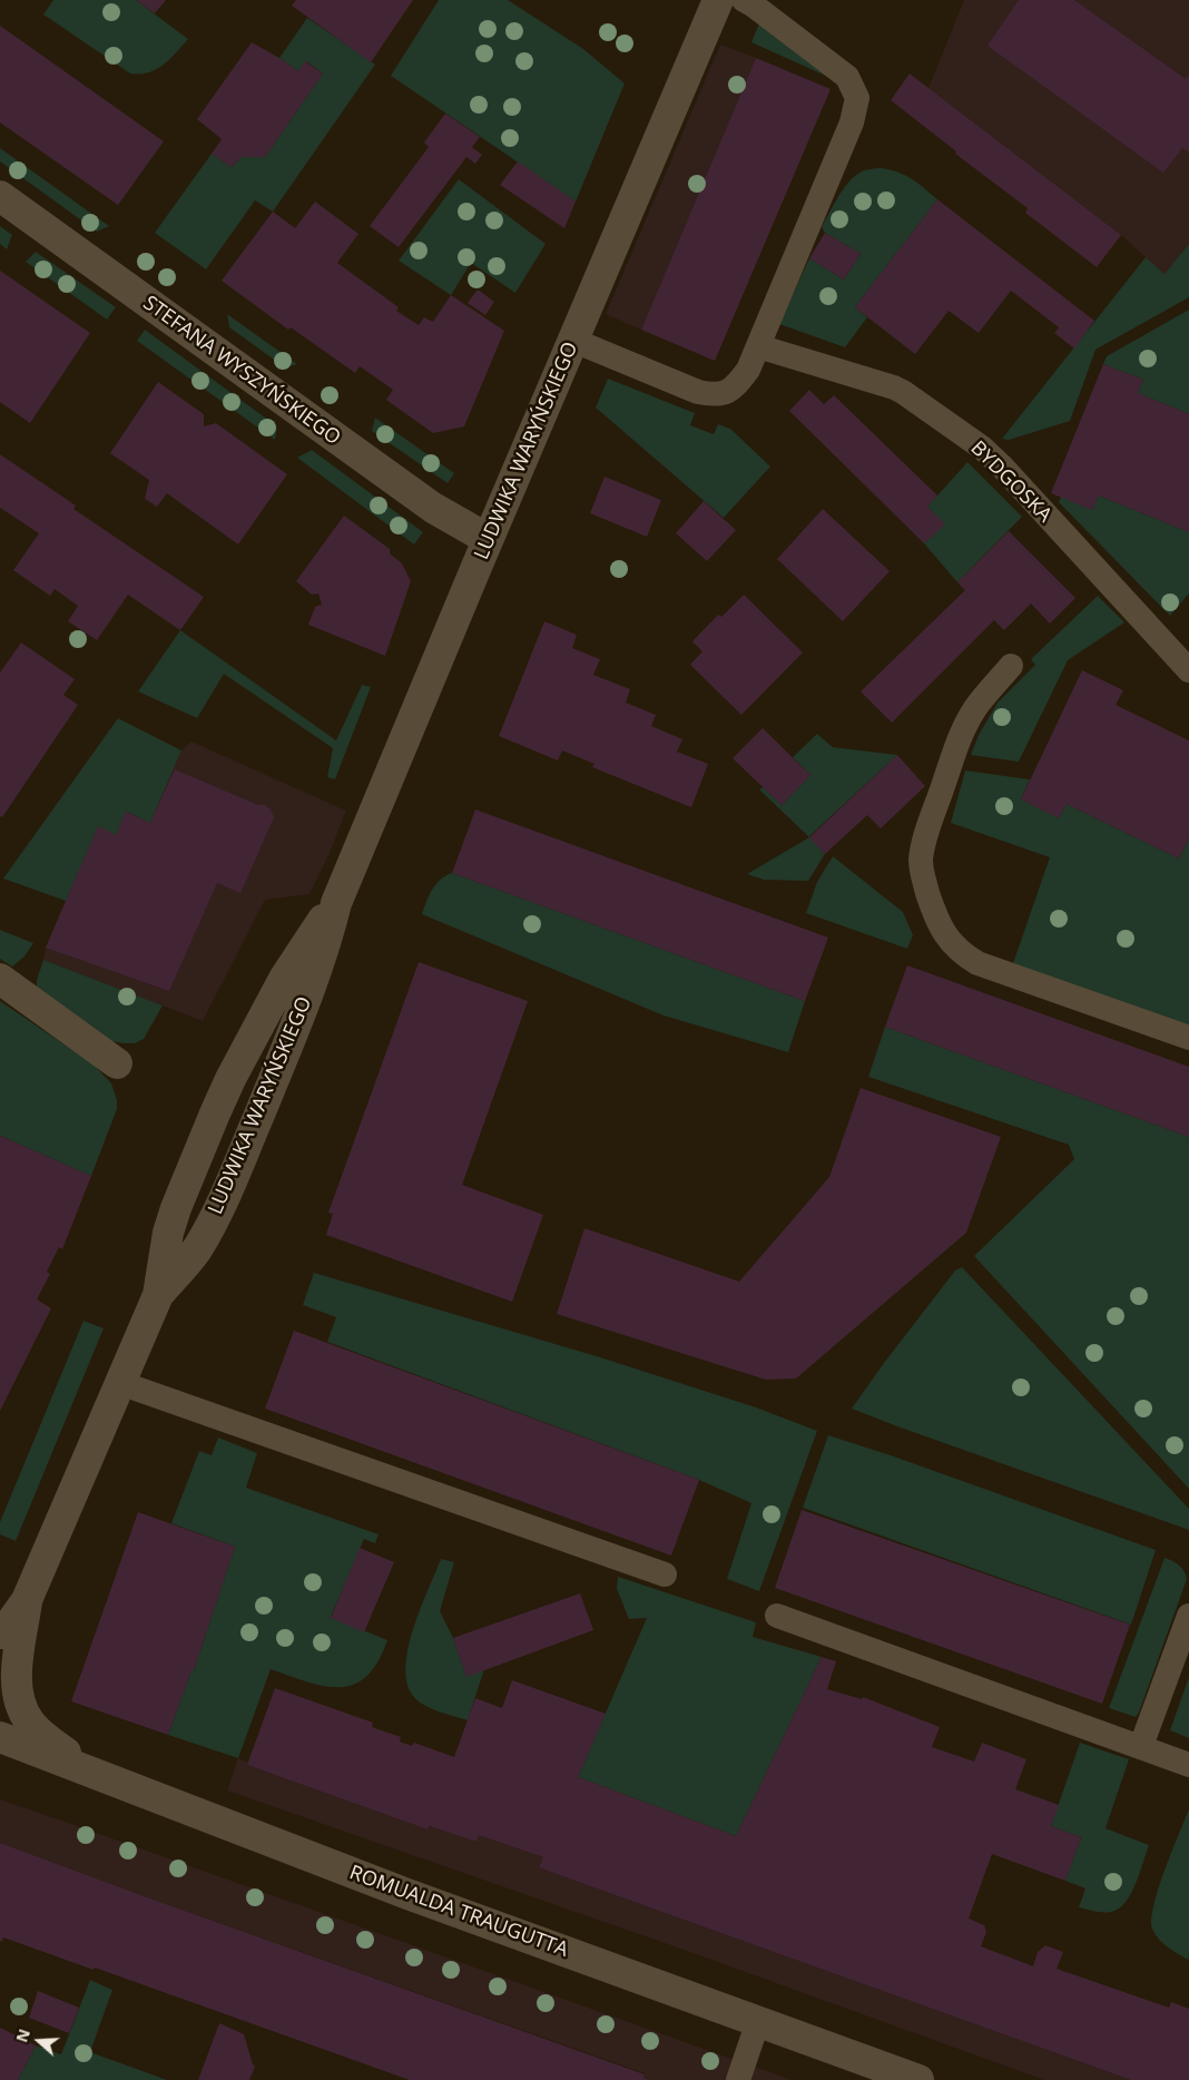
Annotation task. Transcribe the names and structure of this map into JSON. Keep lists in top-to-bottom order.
{
  "streets": {
    "street": ["STEFANA WYSZYŃSKIEGO", "LUDWIKA WARYŃSKIEGO", "ROMUALDA TRAUGUTTA"],
    "lane": ["BYDGOSKA"]
  },
  "crossings": [
    ["STEFANA WYSZYŃSKIEGO", "LUDWIKA WARYŃSKIEGO"]
  ],
  "north": "left"
}
